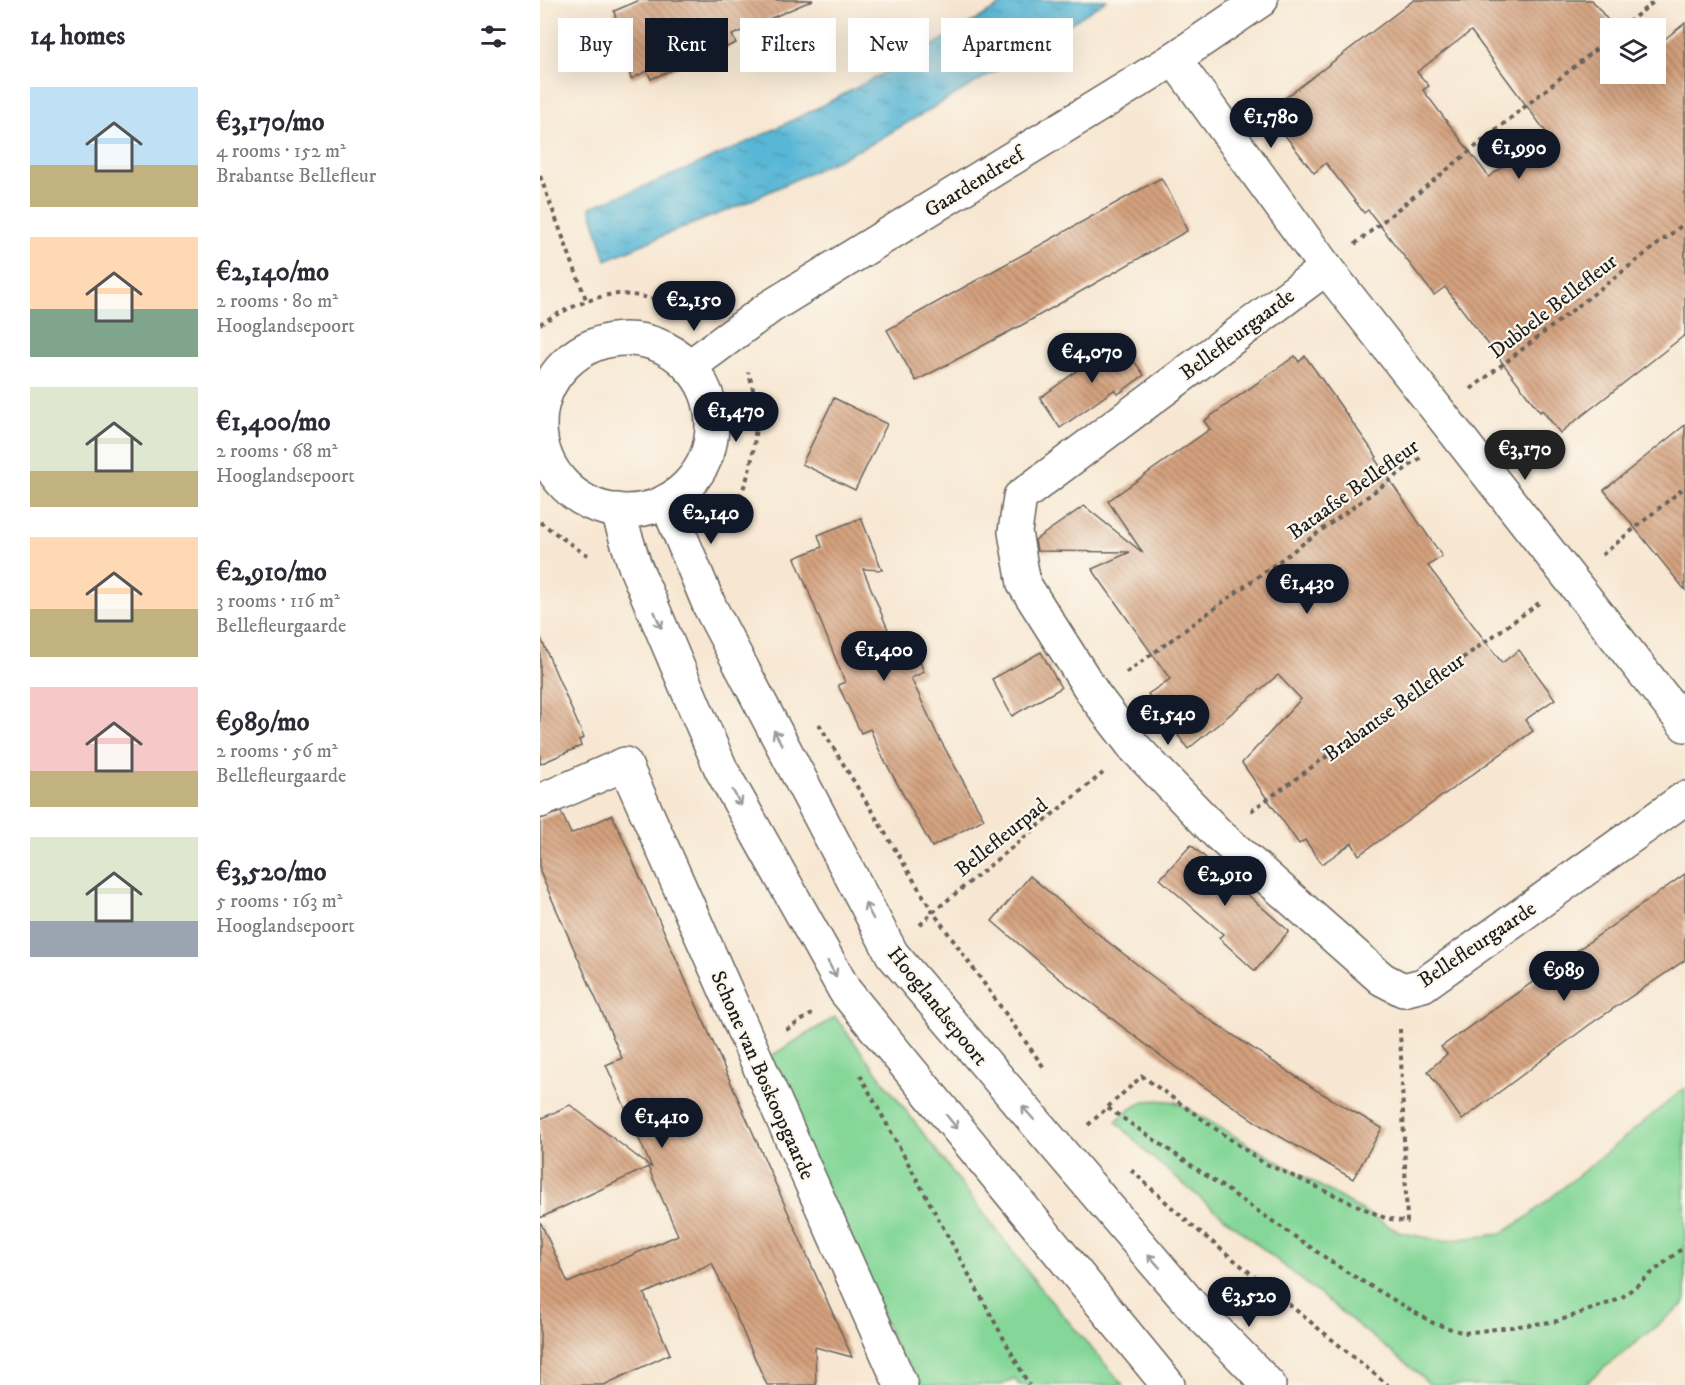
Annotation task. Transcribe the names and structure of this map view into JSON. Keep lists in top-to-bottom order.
{
  "streets": {
    "street": [
      "Gaardendreef",
      "Bellefleurgaarde",
      "Hooglandsepoort",
      "Schone van Boskoopgaarde"
    ],
    "path": [
      "Dubbele Bellefleur",
      "Bataafse Bellefleur",
      "Brabantse Bellefleur",
      "Bellefleurpad"
    ]
  },
  "crossings": [
    ["Gaardendreef", "Hooglandsepoort"],
    ["Dubbele Bellefleur", "Bataafse Bellefleur"],
    ["Bellefleurgaarde", "Bataafse Bellefleur"],
    ["Bellefleurgaarde", "Brabantse Bellefleur"],
    ["Bellefleurgaarde", "Bellefleurpad"],
    ["Bellefleurpad", "Hooglandsepoort"]
  ],
  "page": {
    "heading": "14 homes",
    "chip": [
      "Buy",
      "Rent",
      "Filters",
      "New",
      "Apartment"
    ],
    "list": [
      {
        "name": "€3,170/mo",
        "note": "4 rooms · 152 m² · Brabantse Bellefleur"
      },
      {
        "name": "€2,140/mo",
        "note": "2 rooms · 80 m² · Hooglandsepoort"
      },
      {
        "name": "€1,400/mo",
        "note": "2 rooms · 68 m² · Hooglandsepoort"
      },
      {
        "name": "€2,910/mo",
        "note": "3 rooms · 116 m² · Bellefleurgaarde"
      },
      {
        "name": "€989/mo",
        "note": "2 rooms · 56 m² · Bellefleurgaarde"
      },
      {
        "name": "€3,520/mo",
        "note": "5 rooms · 163 m² · Hooglandsepoort"
      }
    ],
    "price": [
      "€1,780",
      "€1,990",
      "€2,150",
      "€4,070",
      "€1,470",
      "€3,170",
      "€2,140",
      "€1,430",
      "€1,400",
      "€1,540",
      "€2,910",
      "€989",
      "€1,410",
      "€3,520"
    ]
  }
}
